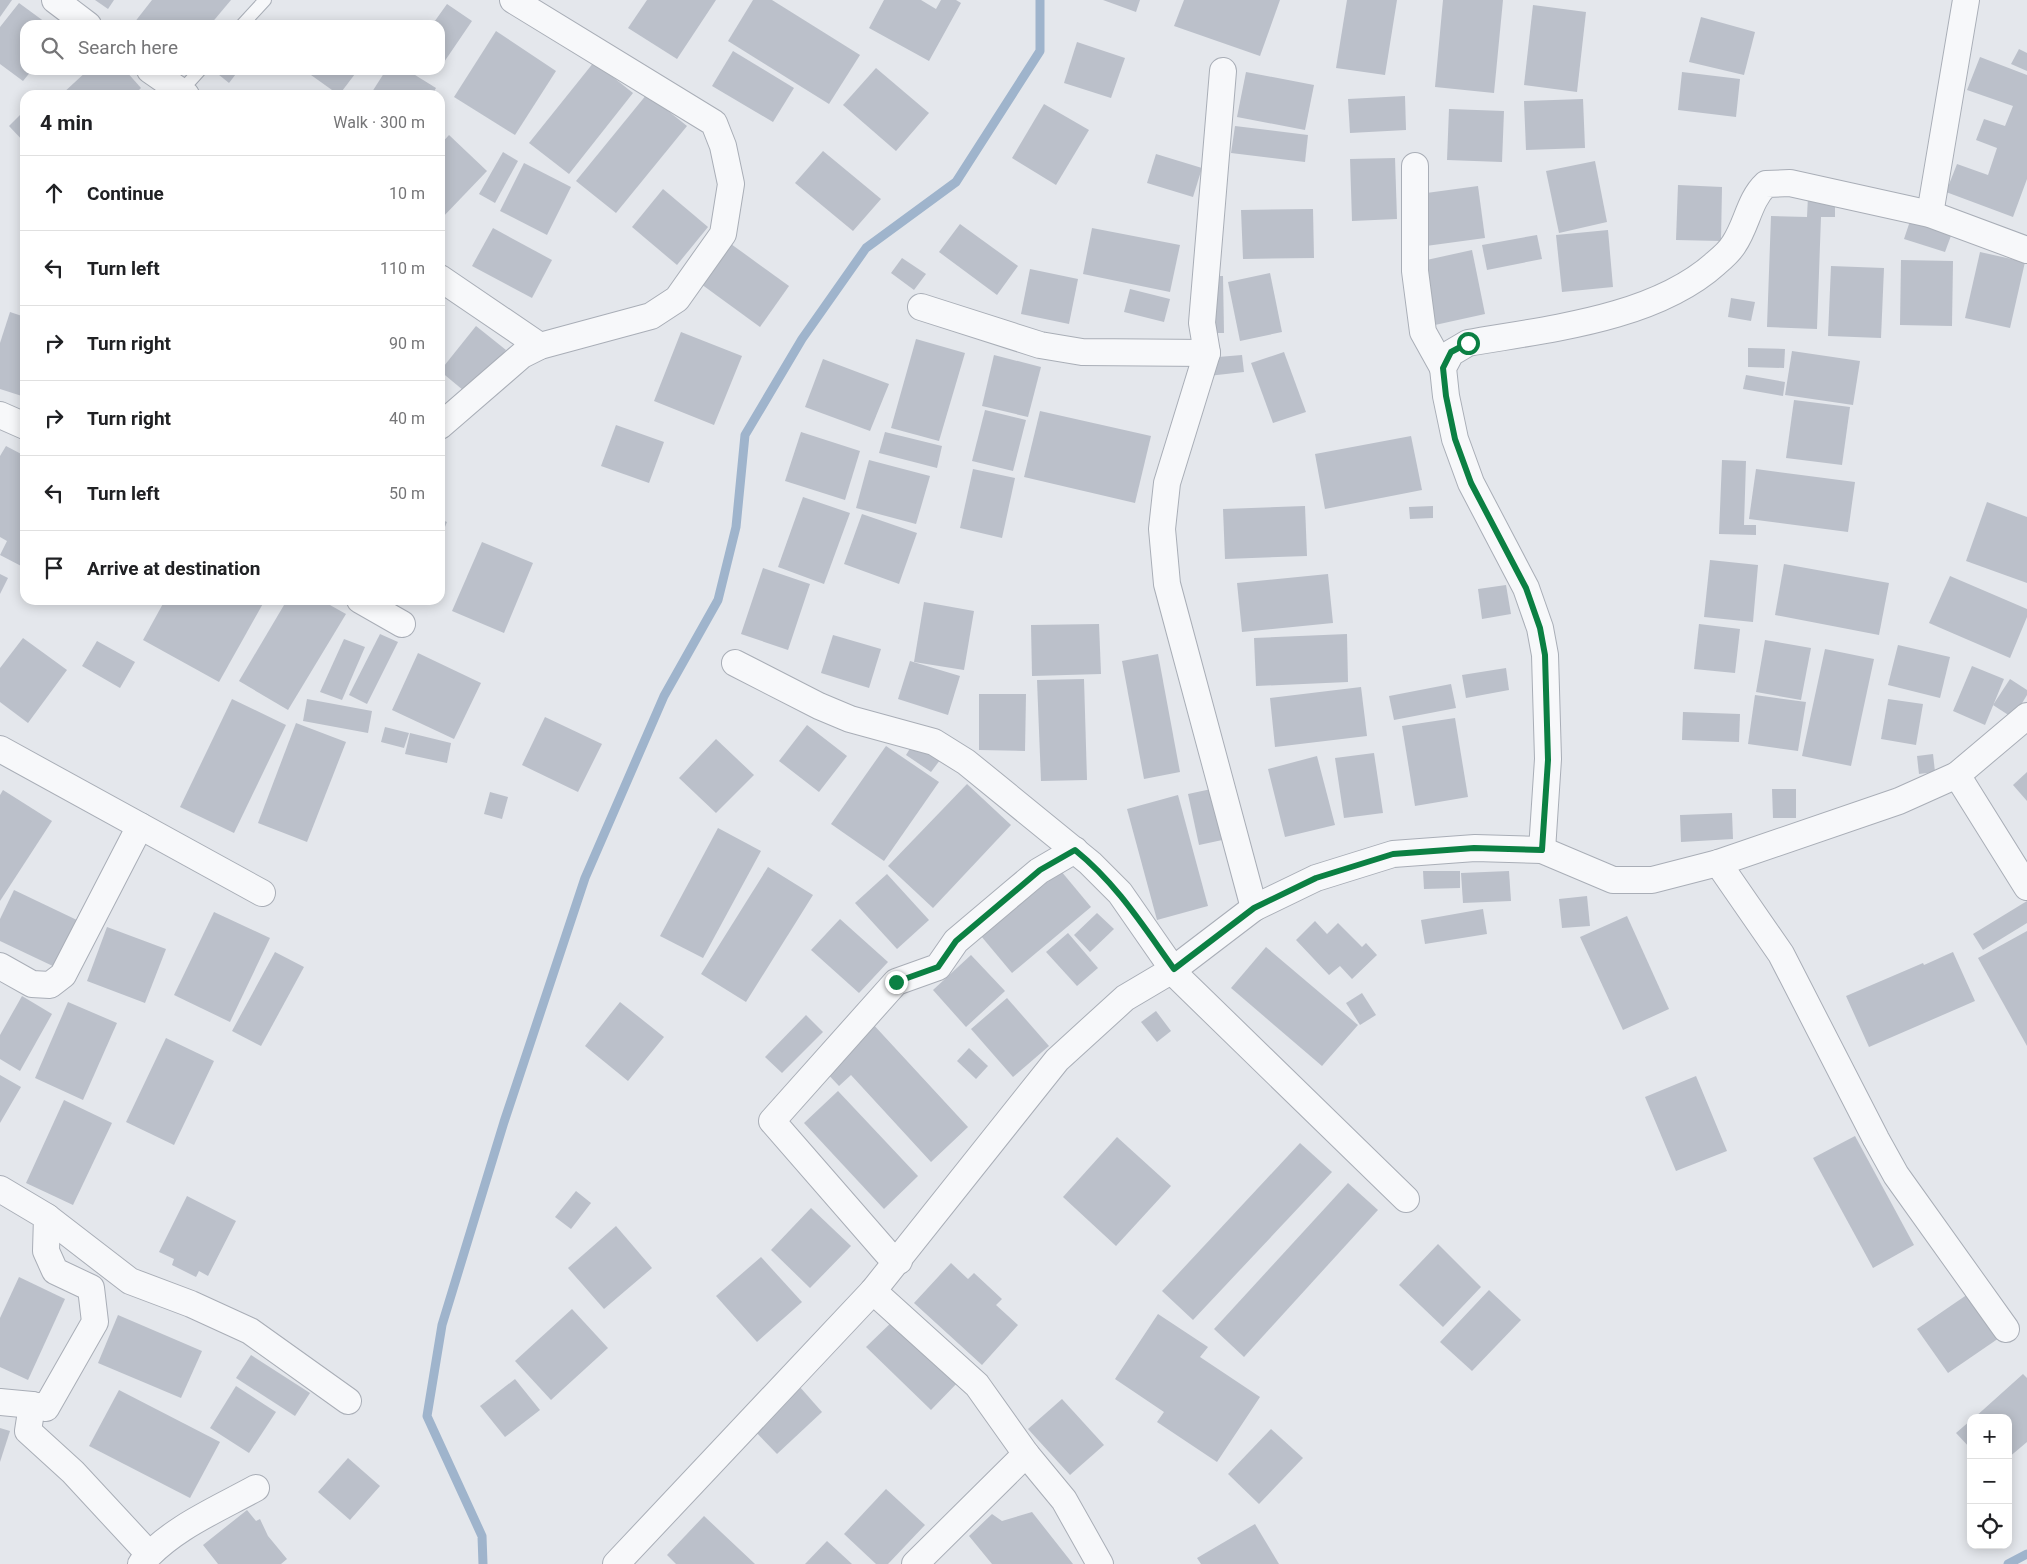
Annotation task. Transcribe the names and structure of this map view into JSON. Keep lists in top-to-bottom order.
{
  "page": {
    "search": "Search here",
    "heading": ["4 min", "Walk · 300 m"],
    "list": [
      ["Continue", "10 m"],
      ["Turn left", "110 m"],
      ["Turn right", "90 m"],
      ["Turn right", "40 m"],
      ["Turn left", "50 m"],
      "Arrive at destination"
    ],
    "map_buttons": ["+", "−"]
  }
}
